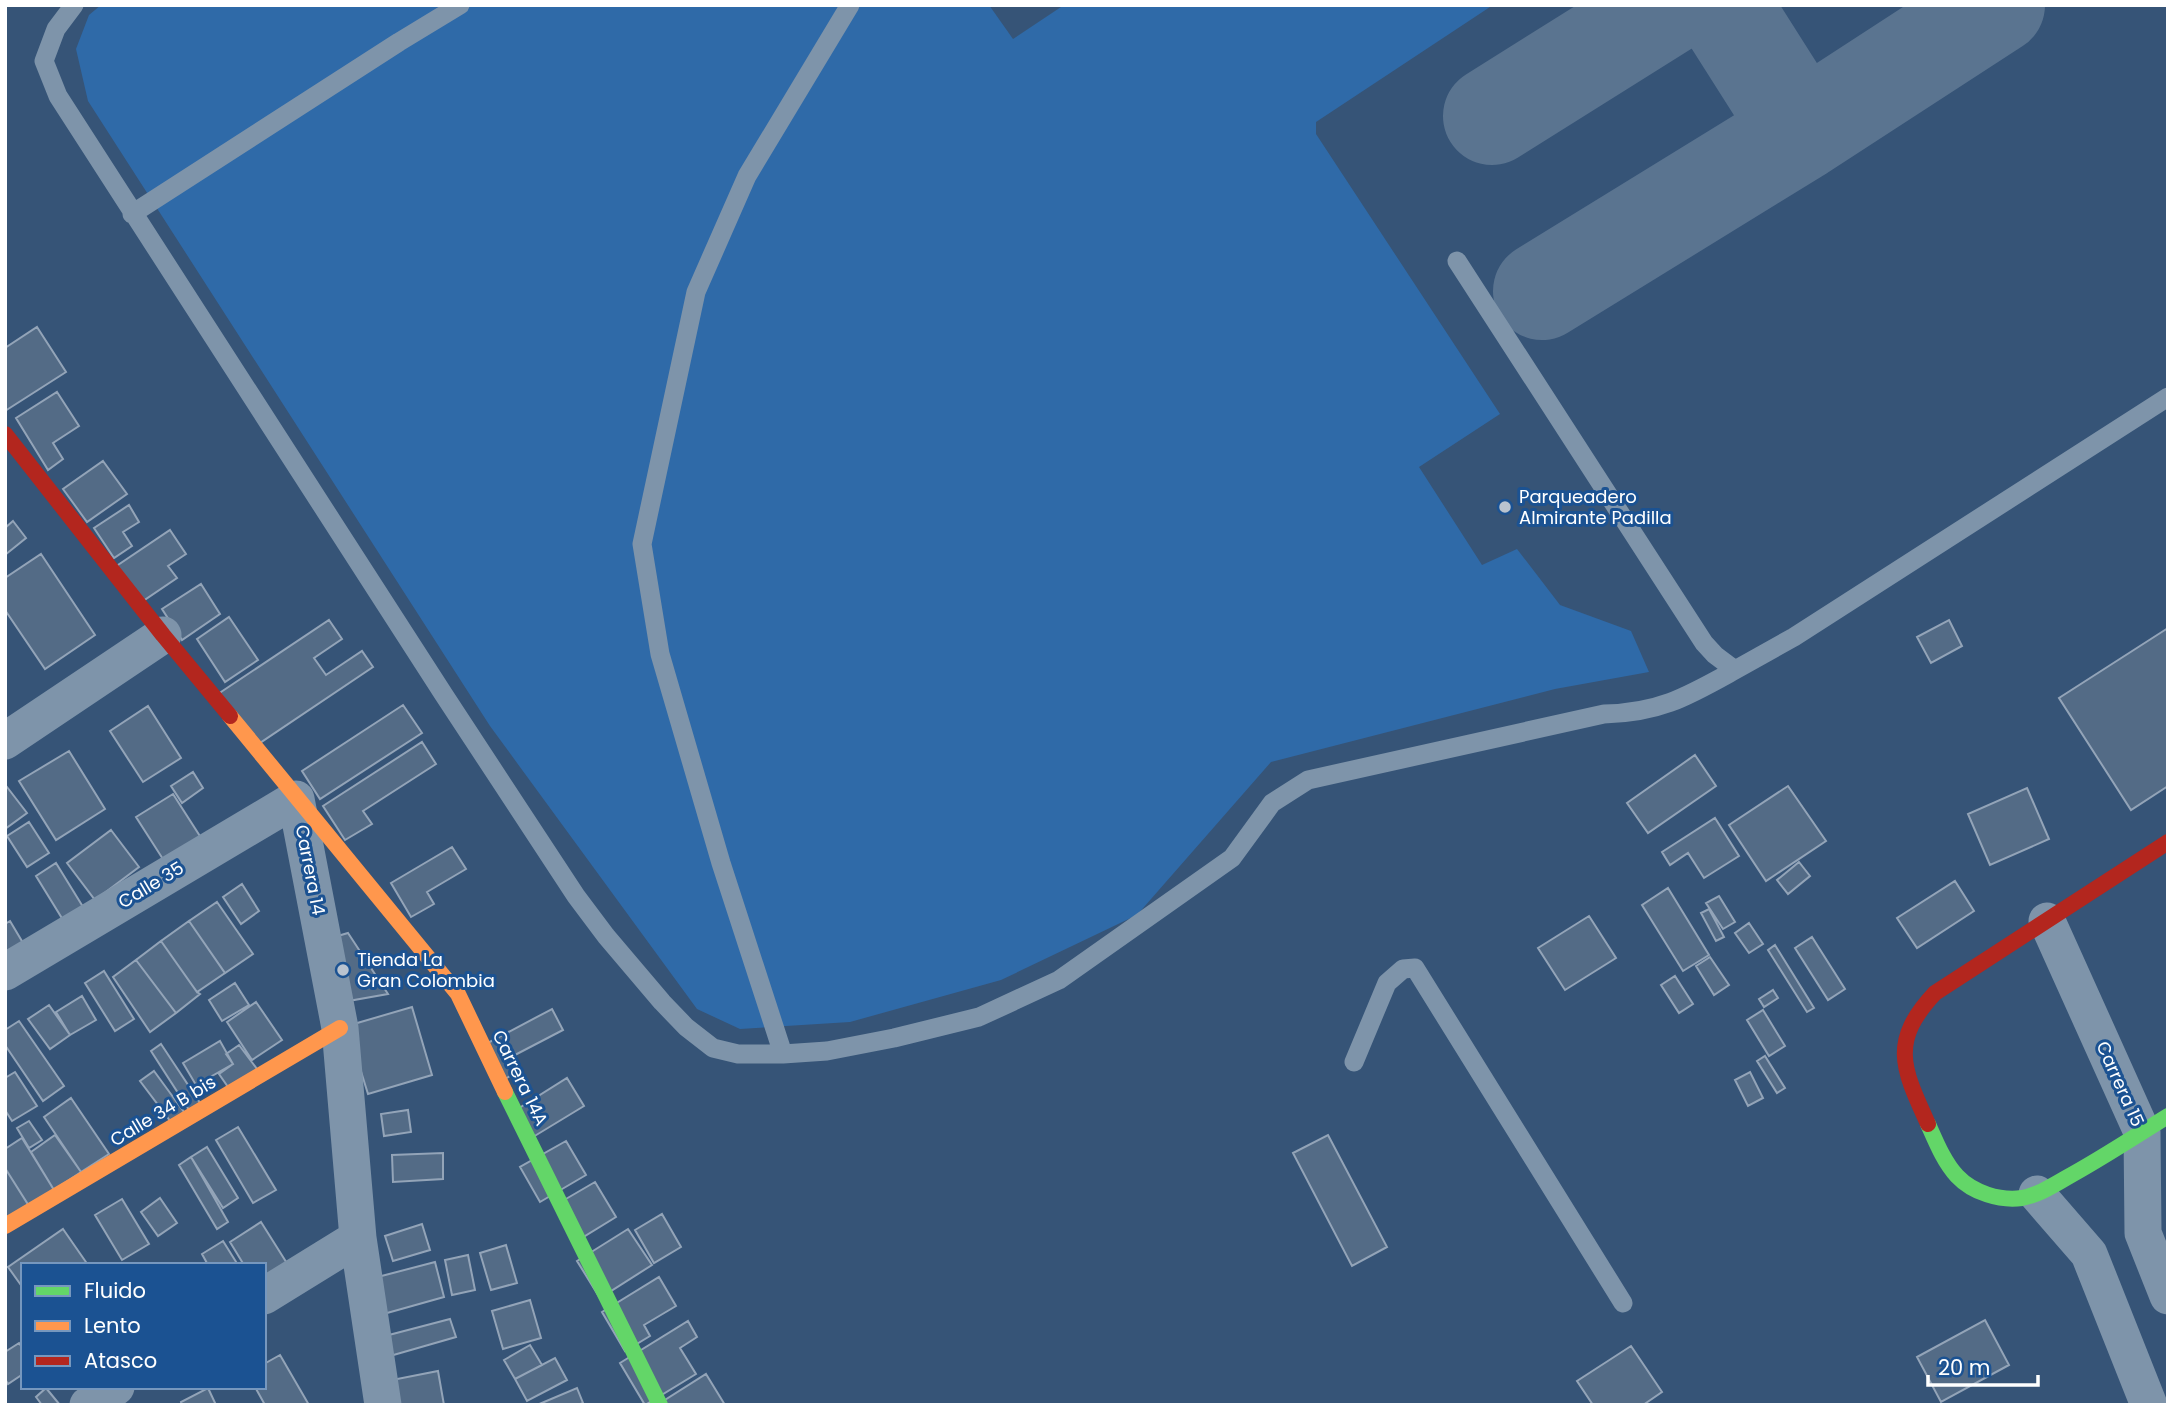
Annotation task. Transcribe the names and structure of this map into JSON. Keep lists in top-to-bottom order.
{
  "streets": {
    "street": [
      "Carrera 14",
      "Calle 35",
      "Carrera 14A",
      "Carrera 15",
      "Calle 34 B bis"
    ]
  },
  "crossings": [
    ["Carrera 14", "Calle 35"],
    ["Carrera 14", "Carrera 14A"],
    ["Carrera 14", "Calle 34 B bis"],
    ["Calle 35", "Carrera 14A"]
  ],
  "places": ["Parqueadero Almirante Padilla", "Tienda La Gran Colombia"],
  "legend": ["Fluido", "Lento", "Atasco"],
  "scale_bar": "20 m"
}
